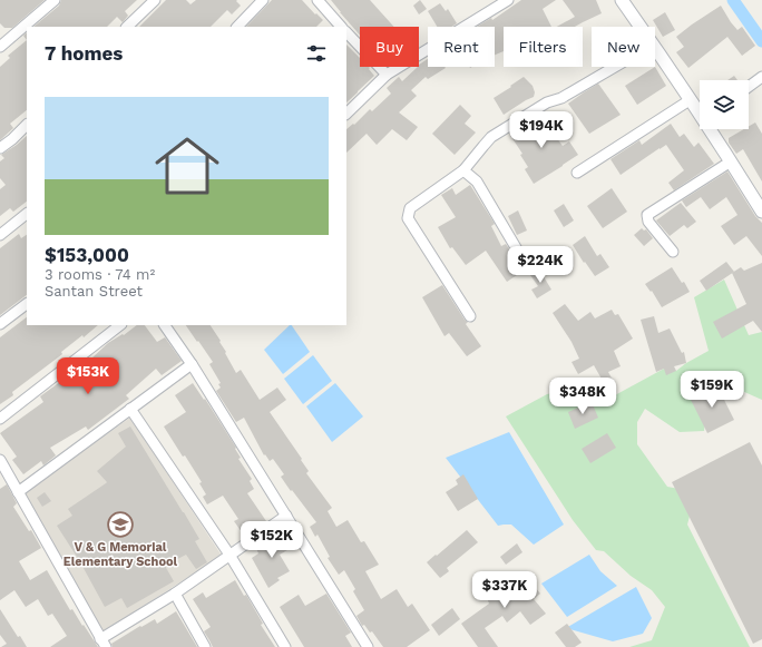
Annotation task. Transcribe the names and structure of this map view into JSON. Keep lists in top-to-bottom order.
{
  "places": {
    "school or university": ["V & G Memorial Elementary School"]
  },
  "page": {
    "chip": [
      "Buy",
      "Rent",
      "Filters",
      "New"
    ],
    "heading": "7 homes",
    "list": [
      {
        "name": "$153,000",
        "note": "3 rooms · 74 m² · Santan Street"
      }
    ],
    "price": [
      "$194K",
      "$224K",
      "$153K",
      "$159K",
      "$348K",
      "$152K",
      "$337K"
    ]
  }
}
